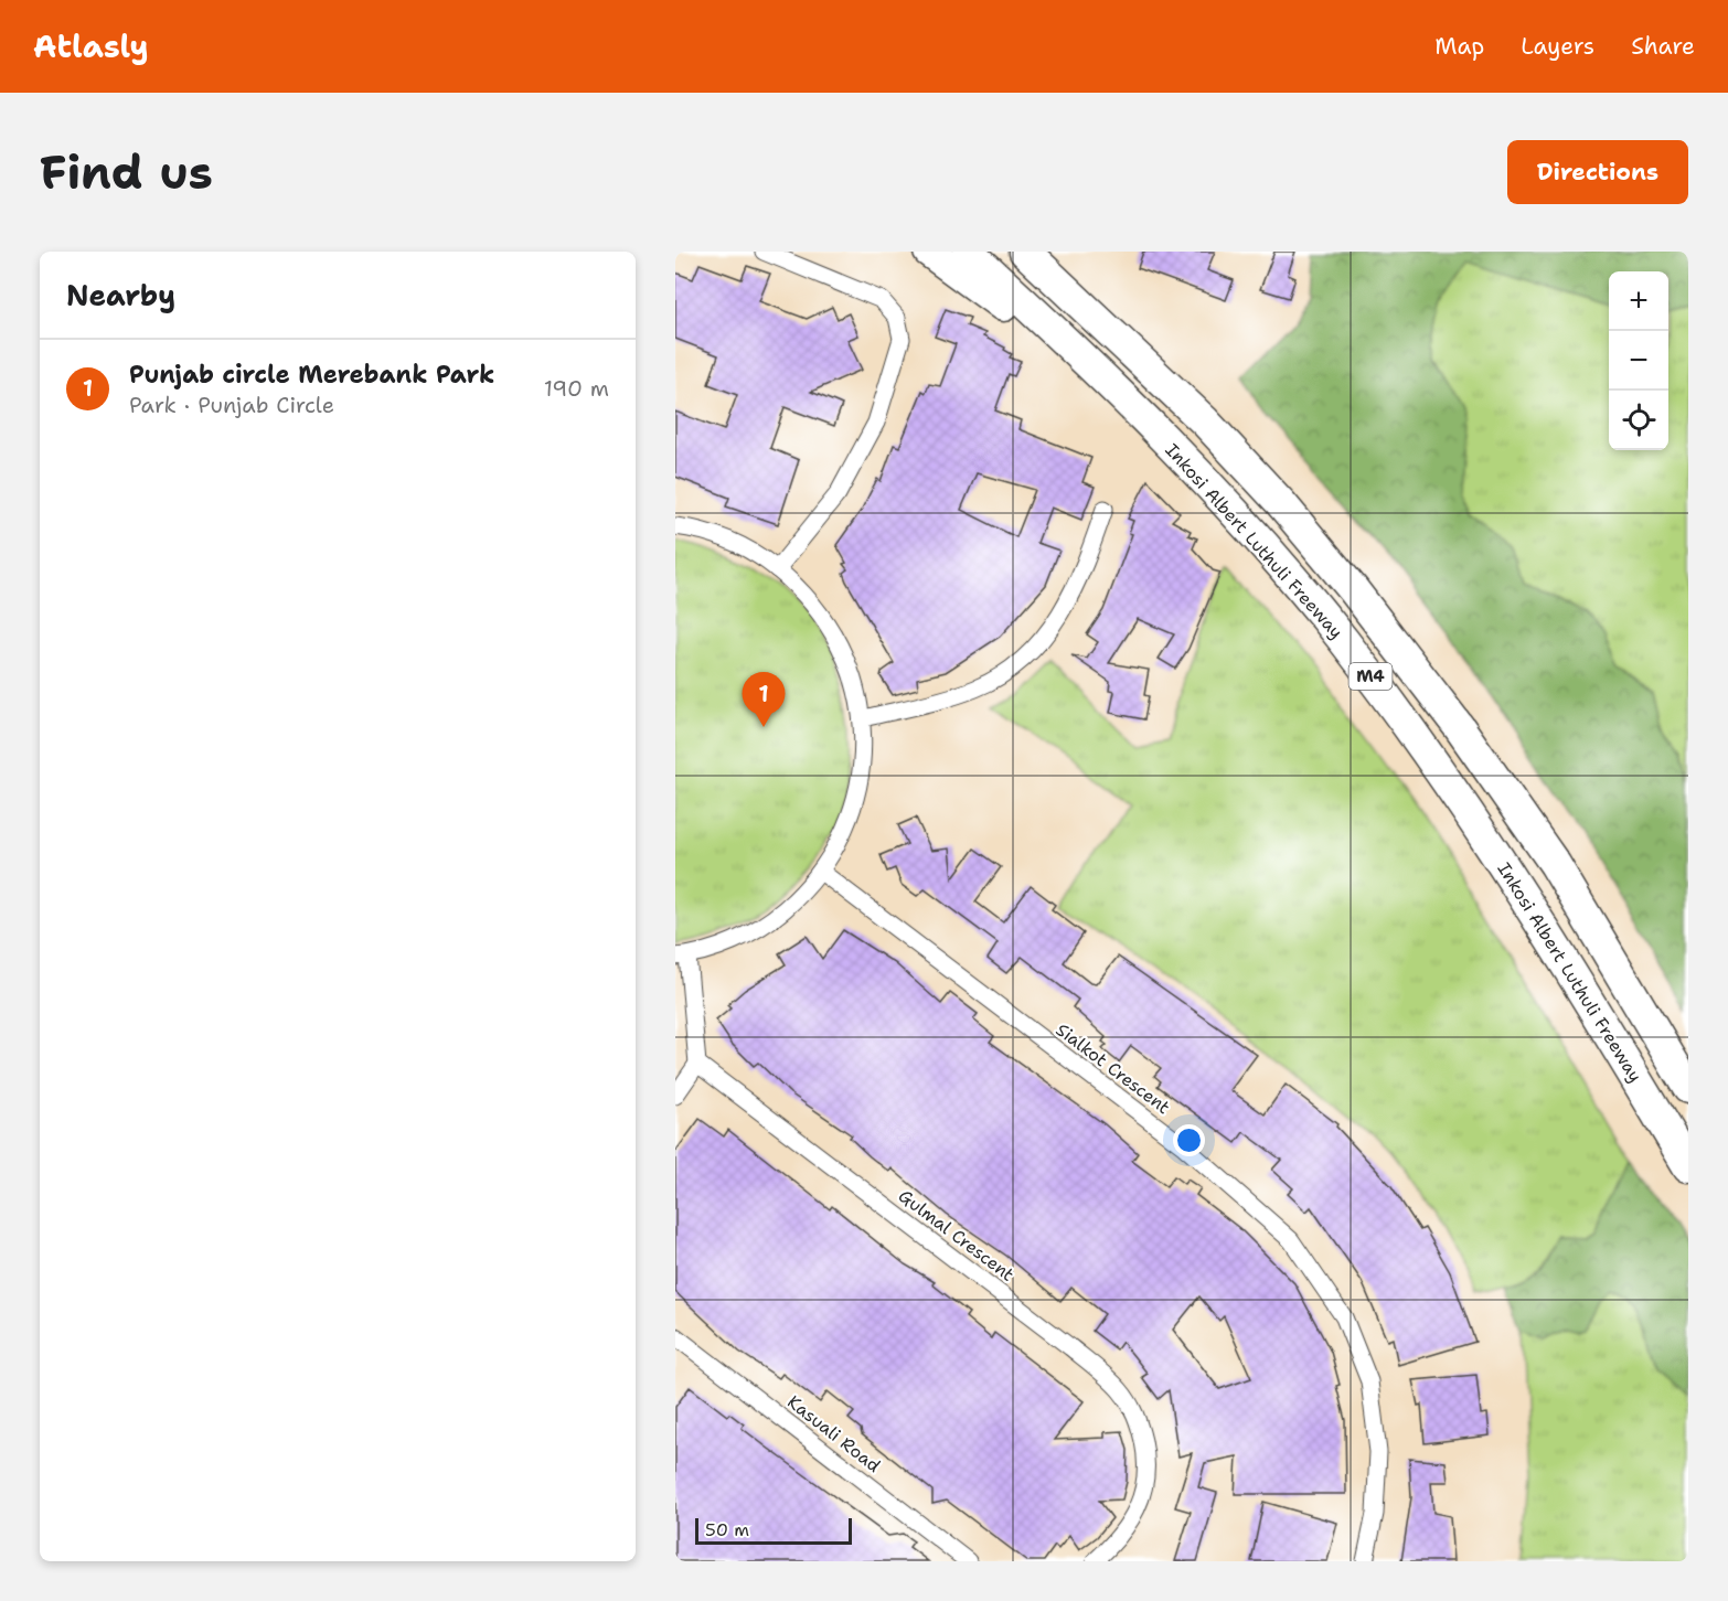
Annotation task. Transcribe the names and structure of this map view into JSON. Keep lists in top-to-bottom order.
{
  "streets": {
    "highway": ["Inkosi Albert Luthuli Freeway", "M4"],
    "street": ["Sialkot Crescent", "Gulmal Crescent", "Kasuali Road"]
  },
  "scale_bar": "50 m",
  "page": {
    "header": "Atlasly",
    "nav": ["Map", "Layers", "Share"],
    "buttons": "Directions",
    "title": "Find us",
    "heading": "Nearby",
    "map_buttons": ["+", "−"],
    "list": [
      {
        "mark": "1",
        "name": "Punjab circle Merebank Park",
        "note": "Park · Punjab Circle",
        "value": "190 m"
      }
    ],
    "pins": "1",
    "scale": "50 m"
  }
}
